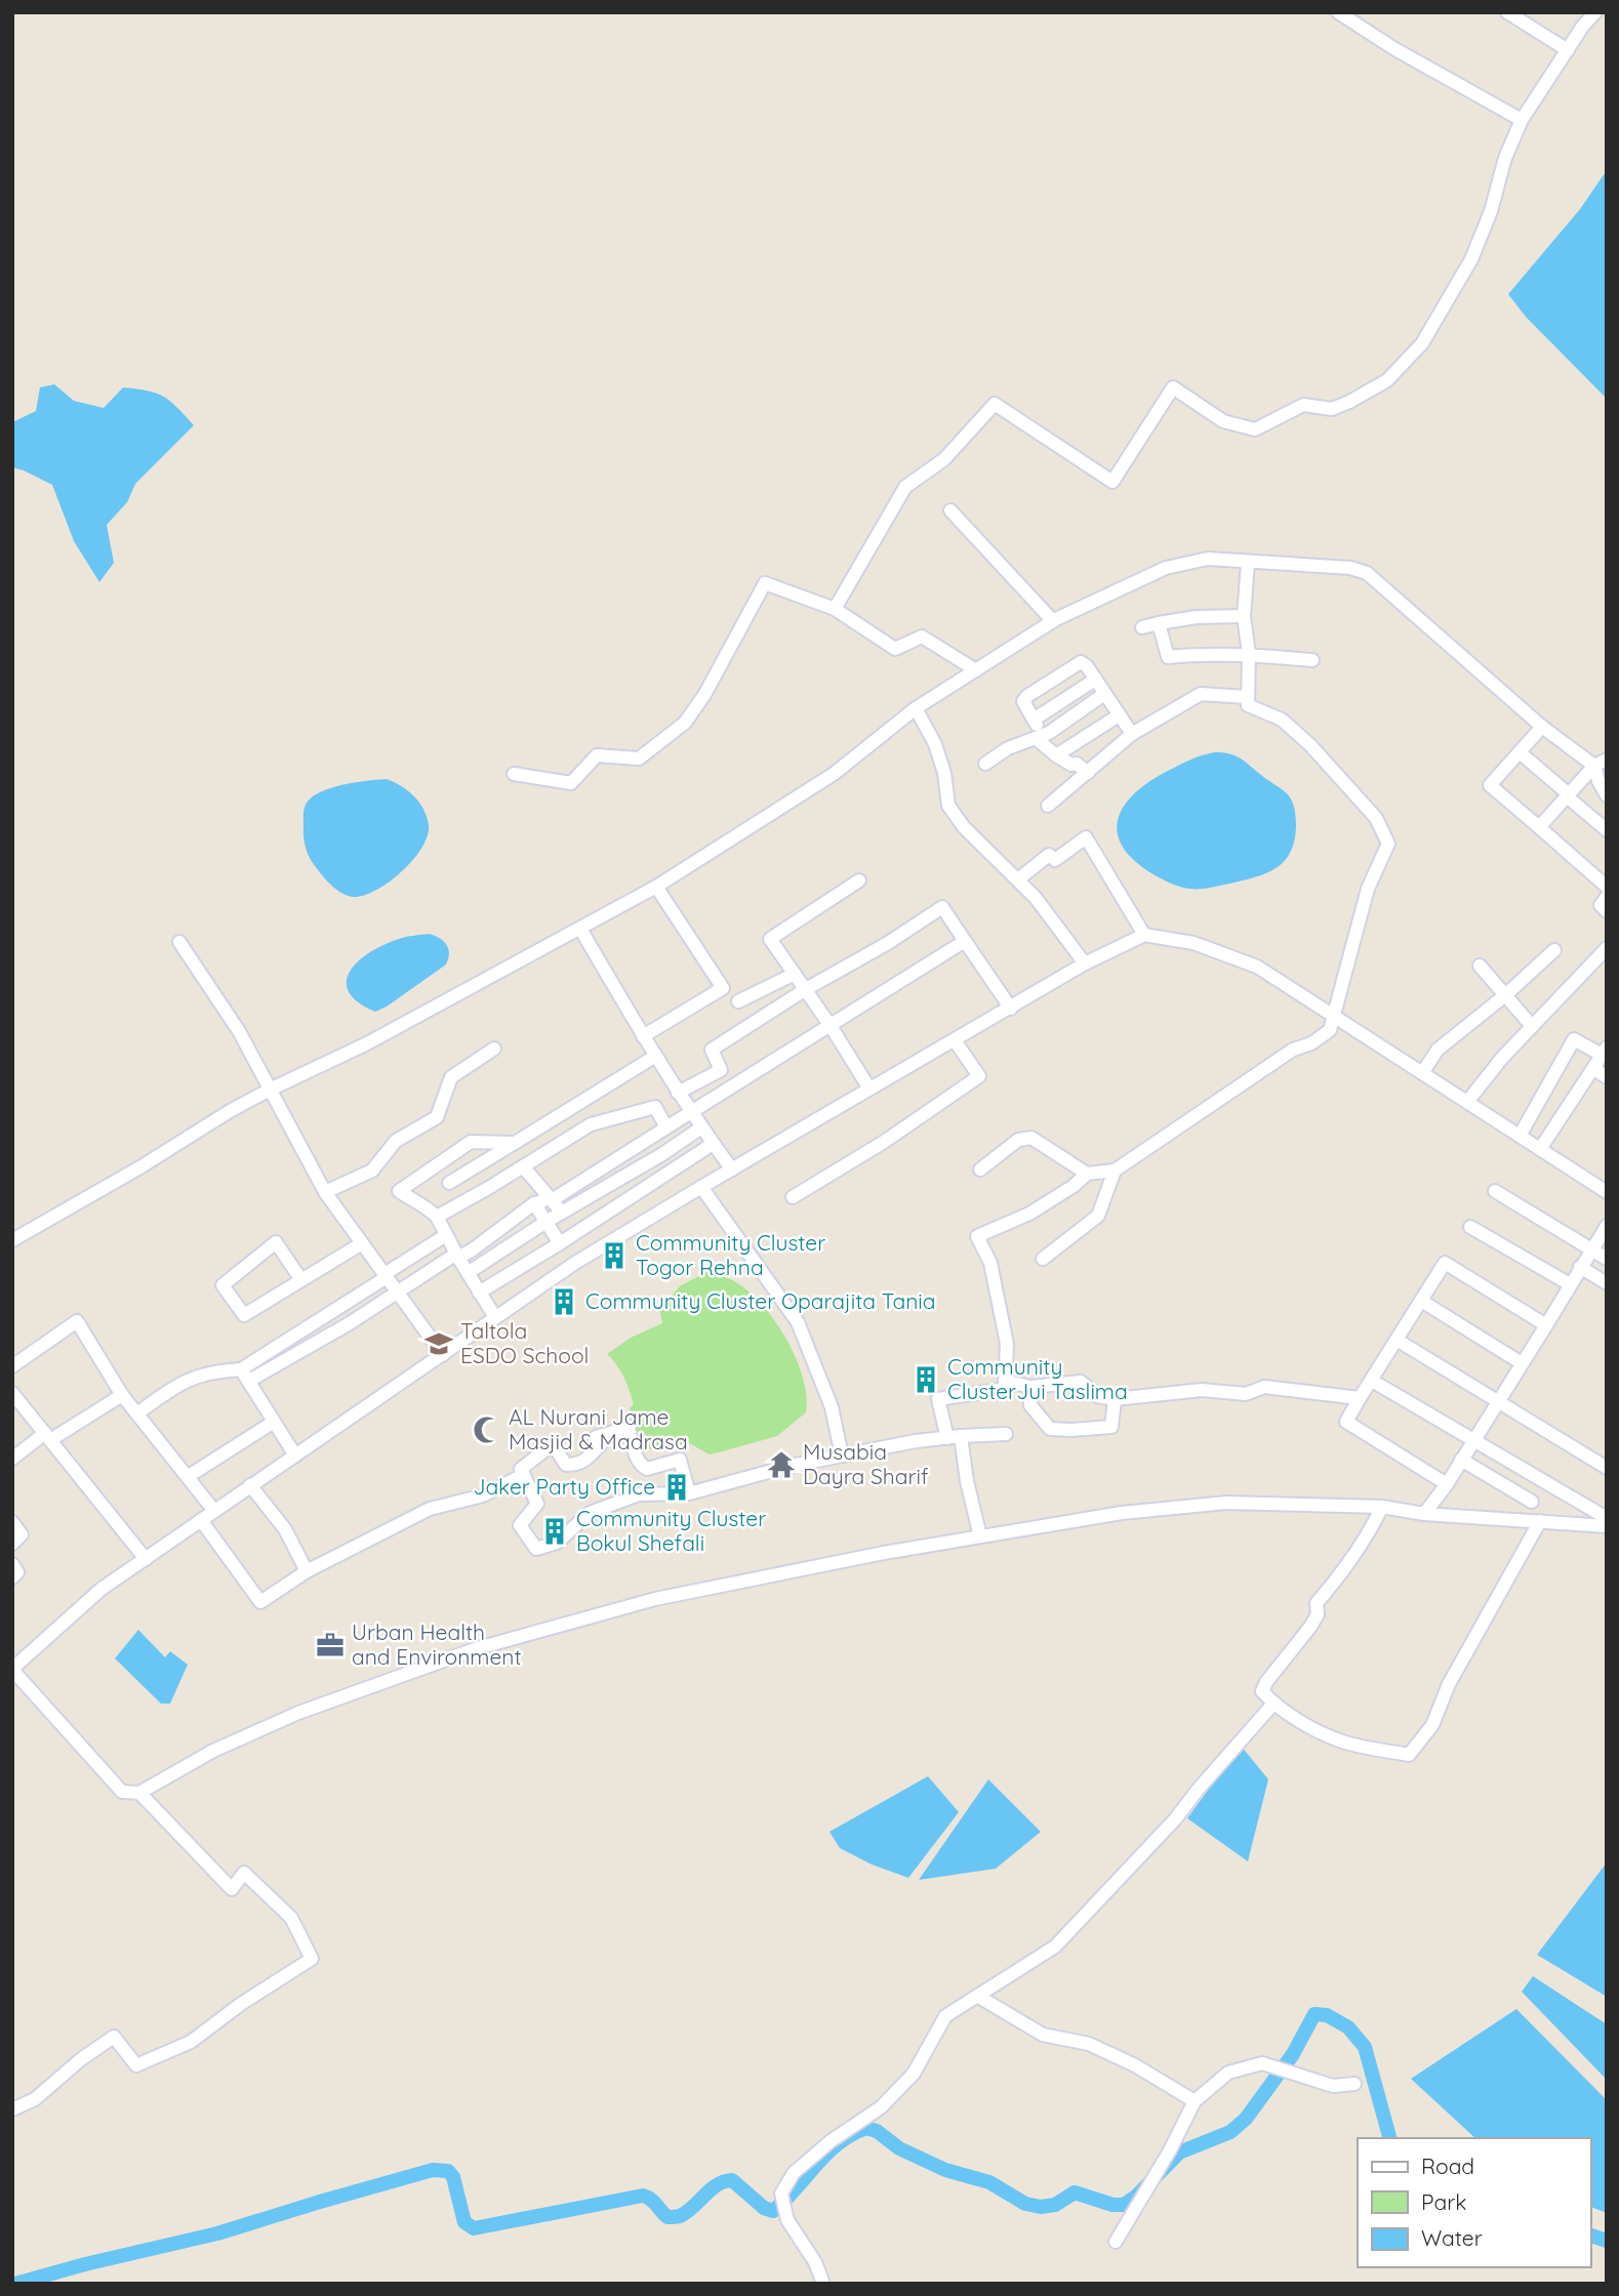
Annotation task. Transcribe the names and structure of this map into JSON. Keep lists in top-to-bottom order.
{
  "places": {
    "building": [
      "Community Cluster Togor Rehna",
      "Community Cluster Oparajita Tania",
      "Community ClusterJui Taslima",
      "Jaker Party Office",
      "Community Cluster Bokul Shefali"
    ],
    "school or university": ["Taltola ESDO School"],
    "mosque": ["AL Nurani Jame Masjid & Madrasa"],
    "temple": ["Musabia Dayra Sharif"],
    "office": ["Urban Health and Environment"]
  },
  "legend": ["Road", "Park", "Water"]
}
